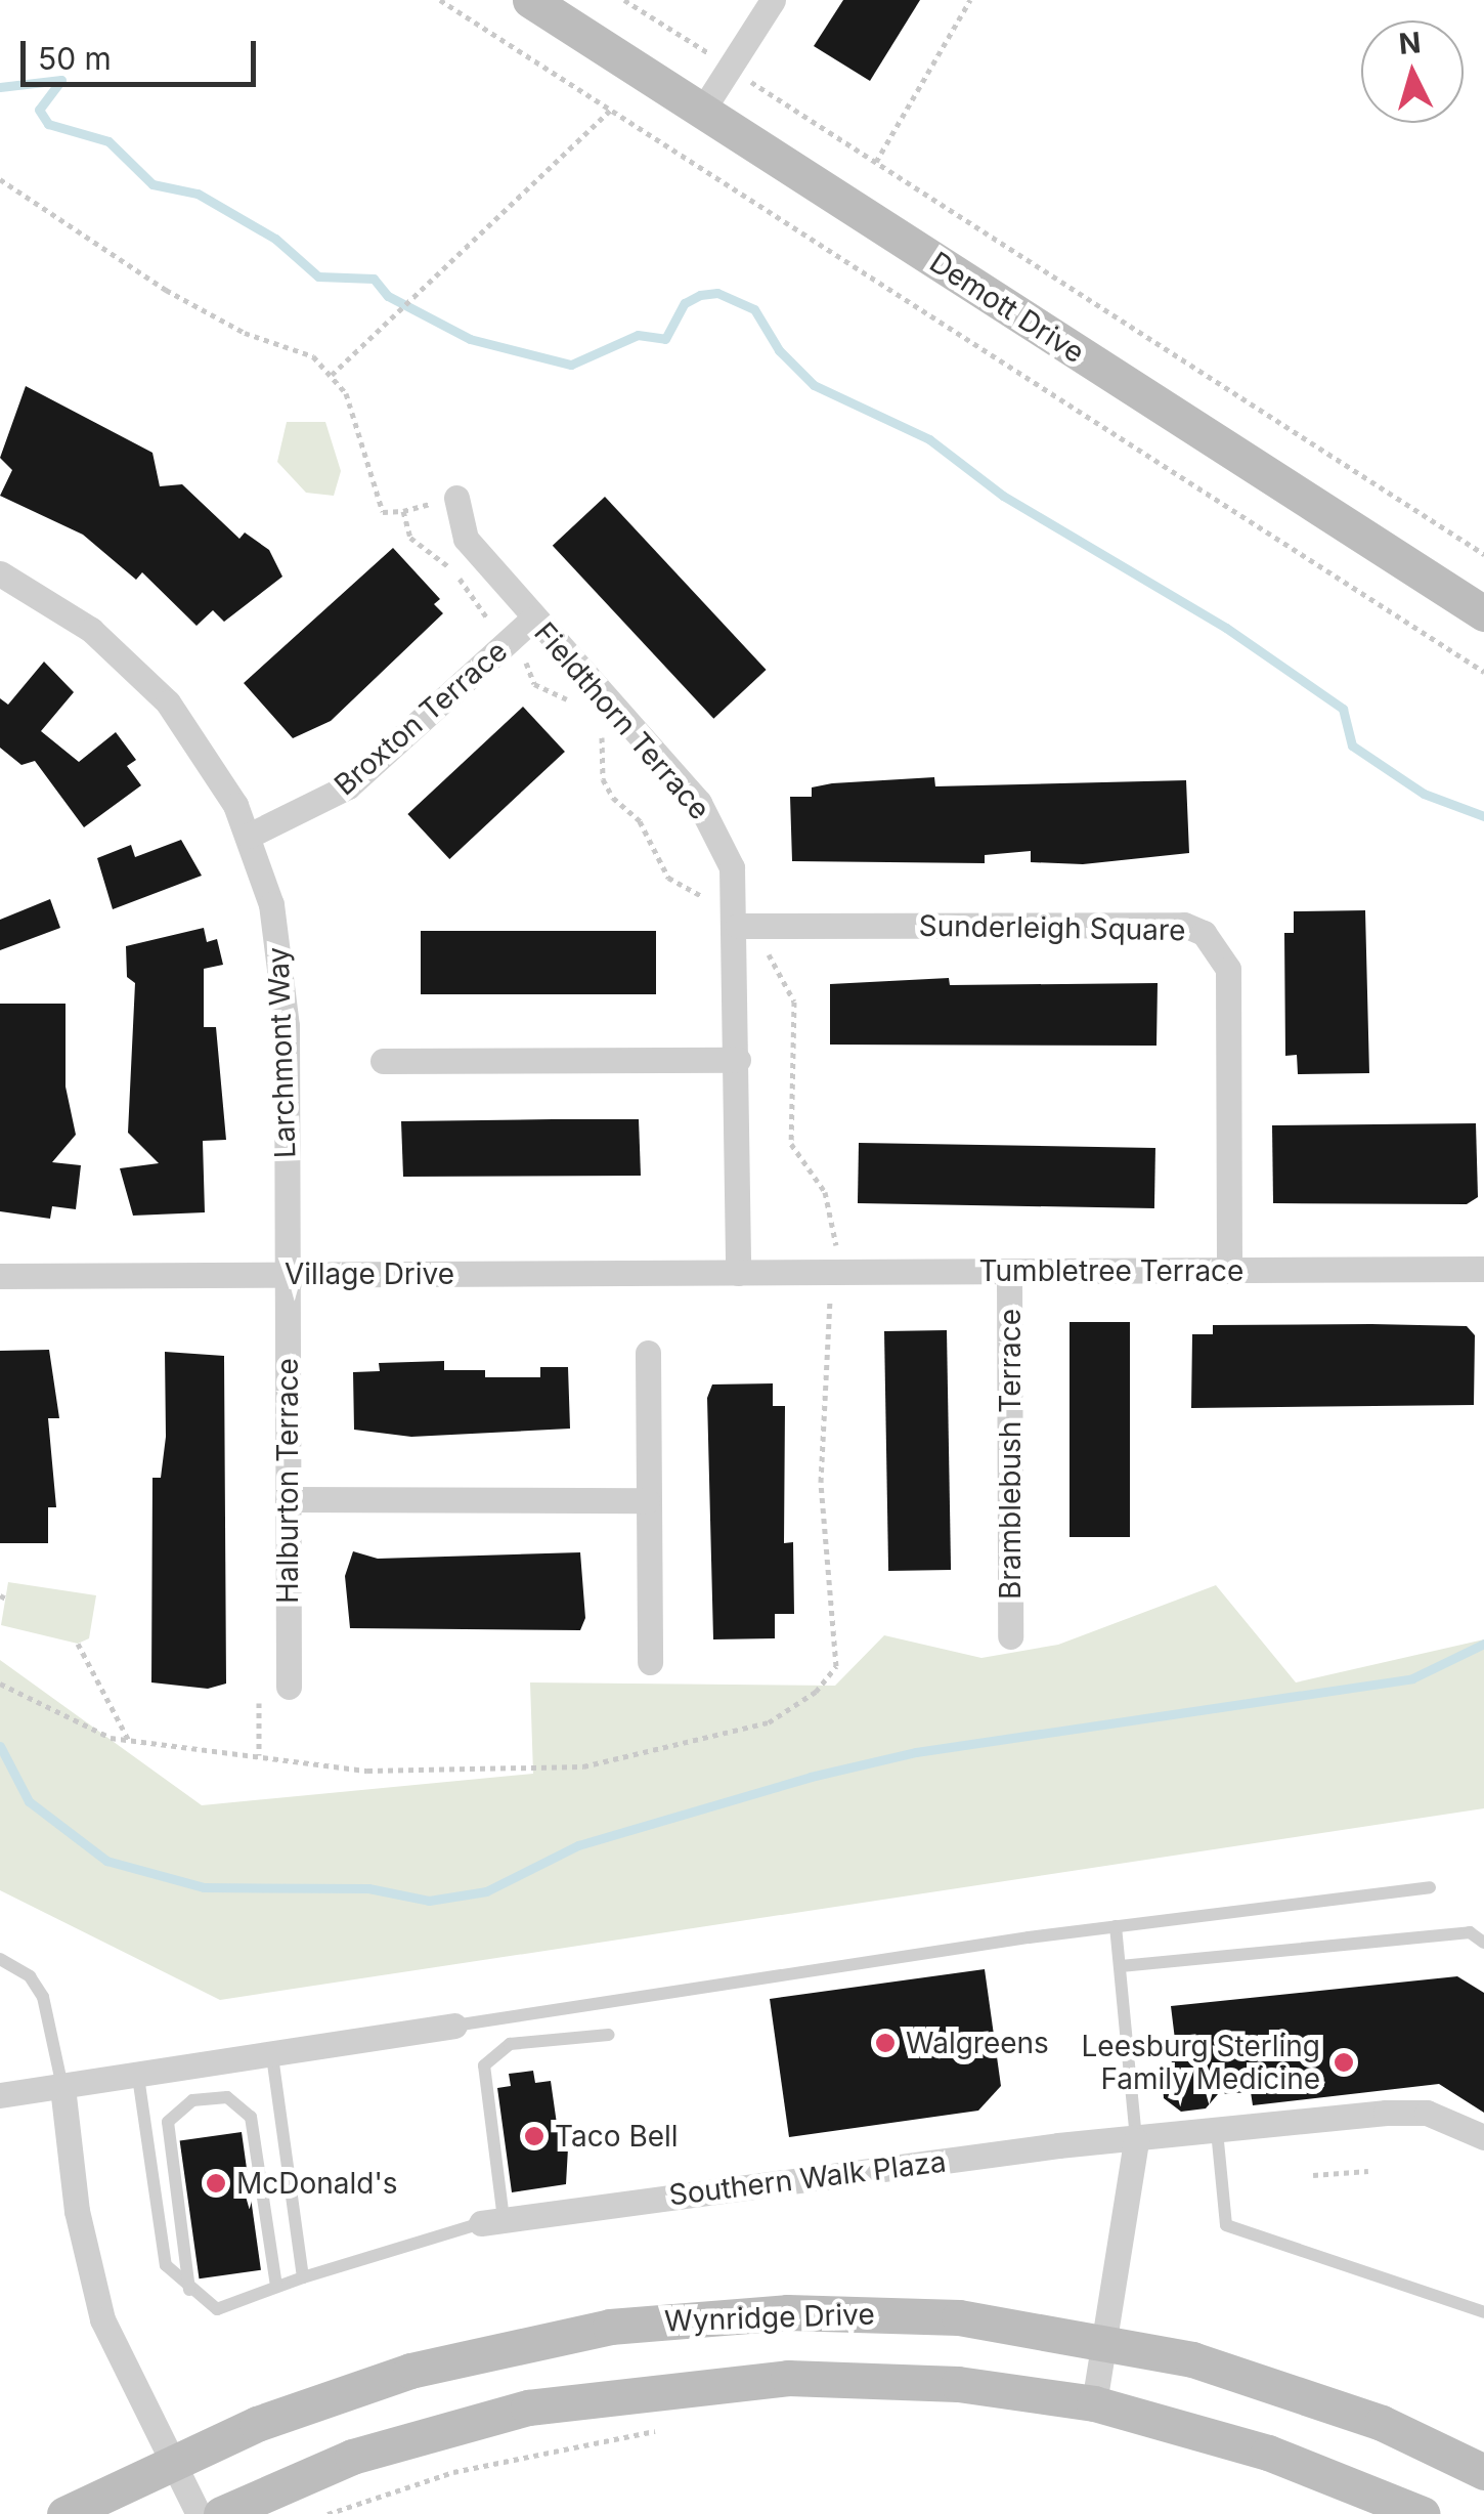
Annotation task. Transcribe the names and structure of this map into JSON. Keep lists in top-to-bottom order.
{
  "streets": {
    "street": [
      "Demott Drive",
      "Broxton Terrace",
      "Fieldthorn Terrace",
      "Sunderleigh Square",
      "Larchmont Way",
      "Tumbletree Terrace",
      "Village Drive",
      "Bramblebush Terrace",
      "Halburton Terrace",
      "Southern Walk Plaza",
      "Wynridge Drive"
    ]
  },
  "crossings": [
    ["Broxton Terrace", "Fieldthorn Terrace"],
    ["Broxton Terrace", "Larchmont Way"],
    ["Fieldthorn Terrace", "Sunderleigh Square"],
    ["Fieldthorn Terrace", "Tumbletree Terrace"],
    ["Fieldthorn Terrace", "Village Drive"],
    ["Sunderleigh Square", "Tumbletree Terrace"],
    ["Larchmont Way", "Village Drive"],
    ["Larchmont Way", "Halburton Terrace"],
    ["Tumbletree Terrace", "Village Drive"],
    ["Tumbletree Terrace", "Bramblebush Terrace"],
    ["Village Drive", "Halburton Terrace"]
  ],
  "places": [
    "Walgreens",
    "Leesburg Sterling Family Medicine",
    "Taco Bell",
    "McDonald's"
  ],
  "scale_bar": "50 m",
  "north": "top"
}
